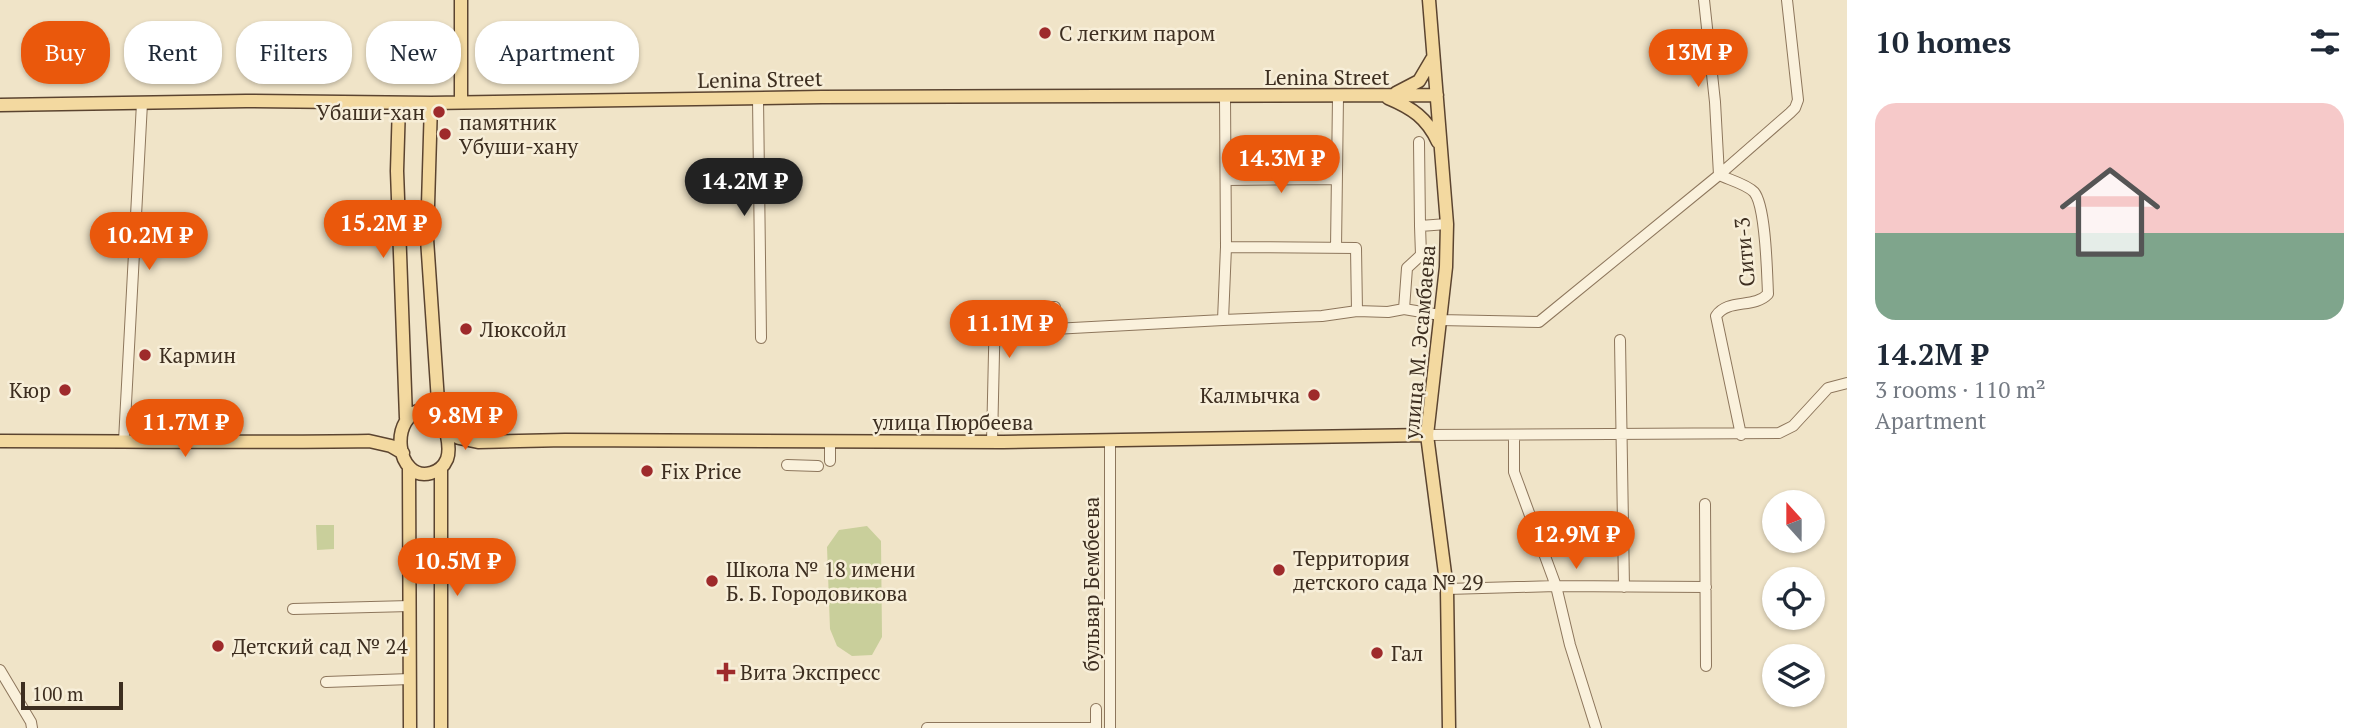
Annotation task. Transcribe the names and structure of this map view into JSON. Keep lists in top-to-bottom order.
{
  "streets": {
    "main road": ["Lenina Street", "улица М. Эсамбаева", "улица Пюрбеева"],
    "street": ["Сити-3", "бульвар Бембеева"]
  },
  "crossings": [
    ["Lenina Street", "улица М. Эсамбаева"],
    ["улица М. Эсамбаева", "улица Пюрбеева"],
    ["улица Пюрбеева", "бульвар Бембеева"]
  ],
  "places": {
    "other": [
      "С легким паром",
      "Убаши-хан",
      "памятник Убуши-хану",
      "Люксойл",
      "Кармин",
      "Кюр",
      "Калмычка",
      "Fix Price",
      "Территория детского сада № 29",
      "Школа № 18 имени Б. Б. Городовикова",
      "Детский сад № 24",
      "Гал"
    ],
    "health": ["Вита Экспресс"]
  },
  "scale_bar": "100 m",
  "north": "top",
  "page": {
    "heading": "10 homes",
    "chip": [
      "Buy",
      "Rent",
      "Filters",
      "New",
      "Apartment"
    ],
    "price": [
      "13M ₽",
      "14.3M ₽",
      "14.2M ₽",
      "15.2M ₽",
      "10.2M ₽",
      "11.1M ₽",
      "9.8M ₽",
      "11.7M ₽",
      "12.9M ₽",
      "10.5M ₽"
    ],
    "list": [
      {
        "name": "14.2M ₽",
        "note": "3 rooms · 110 m² · Apartment"
      }
    ],
    "scale": "100 m"
  }
}
